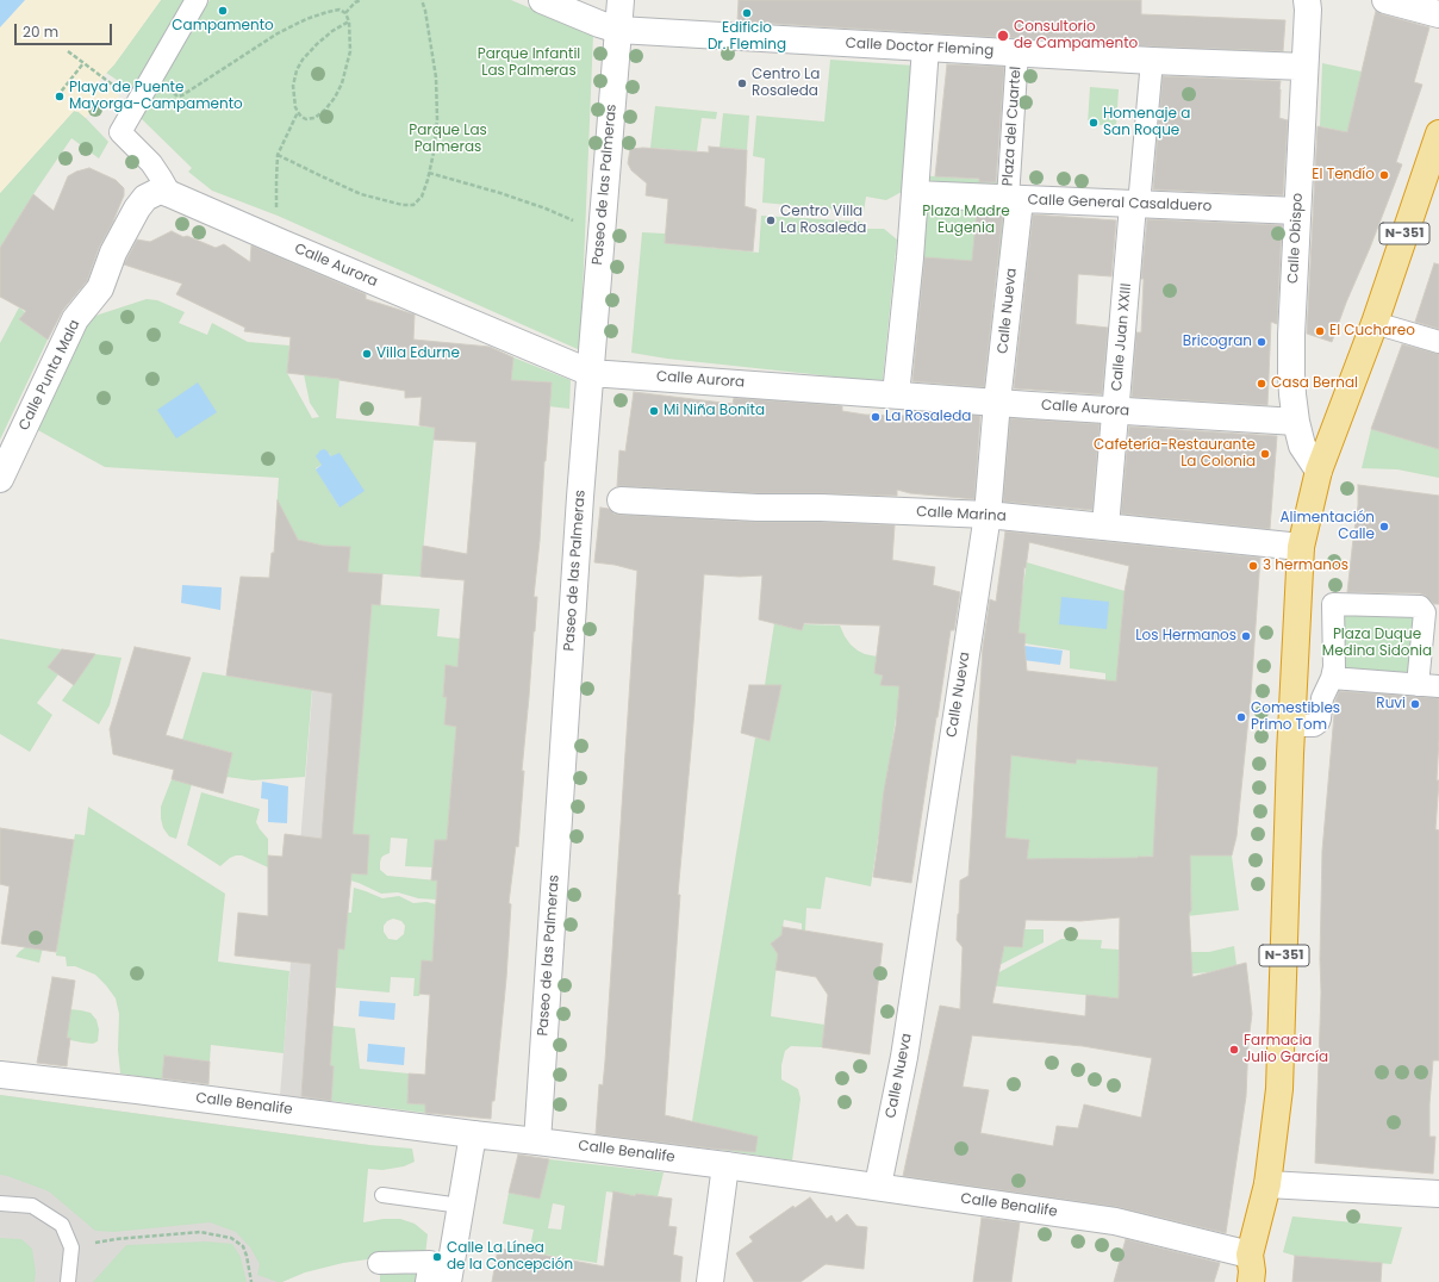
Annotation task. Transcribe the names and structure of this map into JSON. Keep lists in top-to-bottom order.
{
  "streets": {
    "highway": ["N-351"],
    "street": [
      "Calle Doctor Fleming",
      "Plaza del Cuartel",
      "Paseo de las Palmeras",
      "Calle General Casalduero",
      "Calle Obispo",
      "Calle Aurora",
      "Calle Nueva",
      "Calle Juan XXIII",
      "Calle Punta Mala",
      "Calle Marina",
      "Calle Benalife"
    ]
  },
  "crossings": [
    ["Calle Doctor Fleming", "Plaza del Cuartel"],
    ["Calle Doctor Fleming", "Paseo de las Palmeras"],
    ["Calle Doctor Fleming", "Calle Obispo"],
    ["Plaza del Cuartel", "Calle General Casalduero"],
    ["Plaza del Cuartel", "Calle Nueva"],
    ["Paseo de las Palmeras", "Calle Aurora"],
    ["Paseo de las Palmeras", "Calle Benalife"],
    ["Calle General Casalduero", "Calle Obispo"],
    ["Calle General Casalduero", "Calle Nueva"],
    ["Calle General Casalduero", "Calle Juan XXIII"],
    ["N-351", "Calle Obispo"],
    ["N-351", "Calle Marina"],
    ["N-351", "Calle Benalife"],
    ["Calle Obispo", "Calle Aurora"],
    ["Calle Aurora", "Calle Nueva"],
    ["Calle Aurora", "Calle Juan XXIII"],
    ["Calle Aurora", "Calle Punta Mala"],
    ["Calle Nueva", "Calle Marina"],
    ["Calle Nueva", "Calle Benalife"],
    ["Calle Juan XXIII", "Calle Marina"]
  ],
  "parks": [
    "Parque Infantil Las Palmeras",
    "Parque Las Palmeras",
    "Plaza Madre Eugenia",
    "Plaza Duque Medina Sidonia"
  ],
  "places": [
    "Campamento",
    "Edificio Dr. Fleming",
    "Consultorio de Campamento",
    "Centro La Rosaleda",
    "Playa de Puente Mayorga-Campamento",
    "Homenaje a San Roque",
    "El Tendío",
    "Centro Villa La Rosaleda",
    "El Cuchareo",
    "Bricogran",
    "Villa Edurne",
    "Casa Bernal",
    "Mi Niña Bonita",
    "La Rosaleda",
    "Cafetería-Restaurante La Colonia",
    "Alimentación Calle",
    "3 hermanos",
    "Los Hermanos",
    "Ruvi",
    "Comestibles Primo Tom",
    "Farmacia Julio García",
    "Calle La Línea de la Concepción"
  ],
  "scale_bar": "20 m"
}
